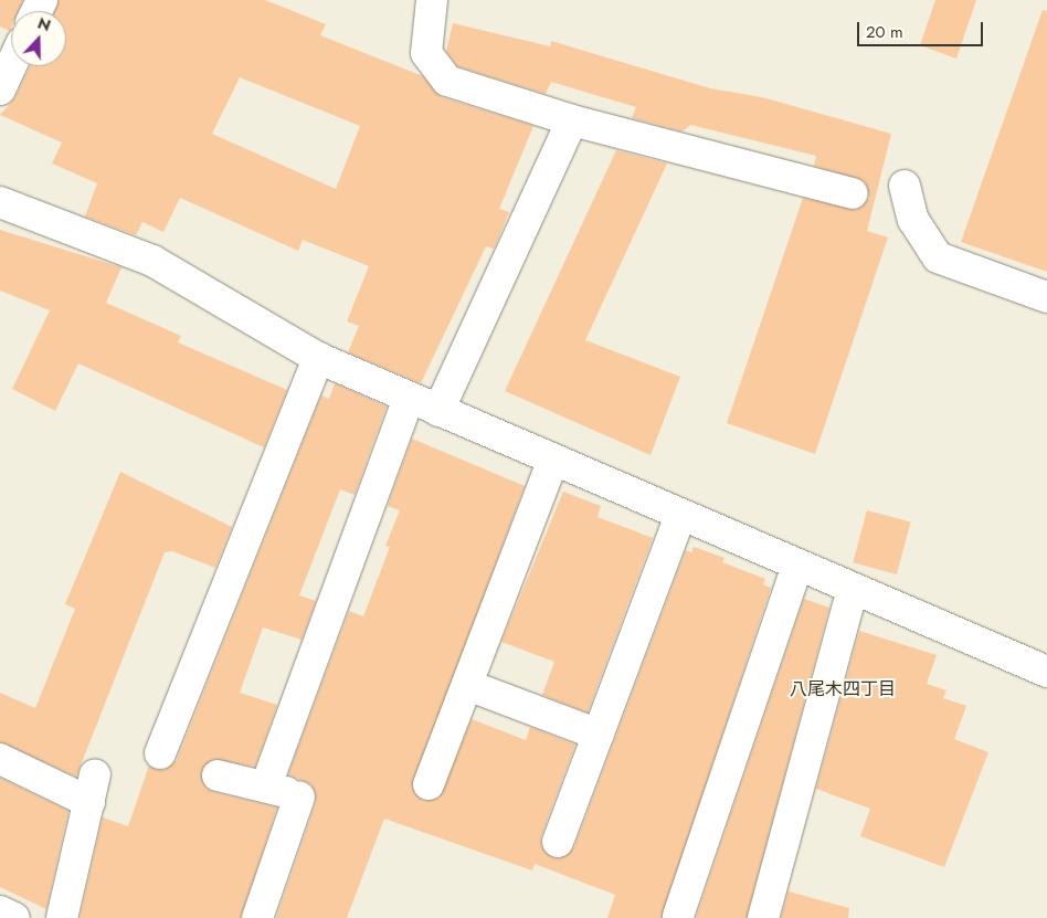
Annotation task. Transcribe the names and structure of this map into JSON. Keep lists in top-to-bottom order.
{
  "districts": ["八尾木四丁目"],
  "scale_bar": "20 m",
  "north": "top"
}
